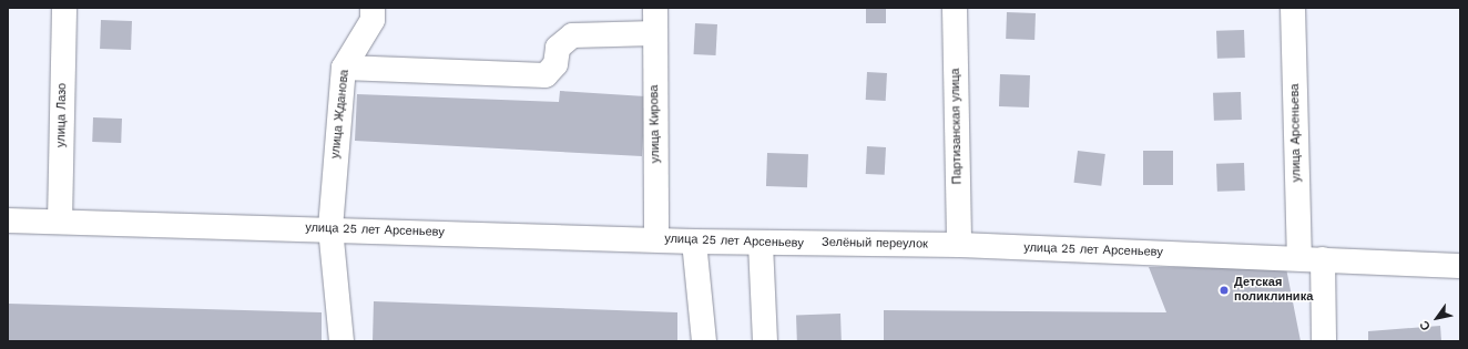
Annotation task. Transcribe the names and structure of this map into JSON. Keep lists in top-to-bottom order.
{
  "streets": {
    "main road": [
      "улица Жданова",
      "улица Лазо",
      "улица Кирова",
      "Партизанская улица",
      "улица Арсеньева",
      "улица 25 лет Арсеньеву",
      "Зелёный переулок"
    ]
  },
  "crossings": [
    ["улица Жданова", "улица 25 лет Арсеньеву"],
    ["улица Лазо", "улица 25 лет Арсеньеву"],
    ["улица Кирова", "улица 25 лет Арсеньеву"],
    ["улица Кирова", "Зелёный переулок"],
    ["Партизанская улица", "улица 25 лет Арсеньеву"],
    ["Партизанская улица", "Зелёный переулок"],
    ["улица Арсеньева", "улица 25 лет Арсеньеву"],
    ["улица 25 лет Арсеньеву", "Зелёный переулок"]
  ],
  "places": ["Детская поликлиника"],
  "north": "bottom left"
}
